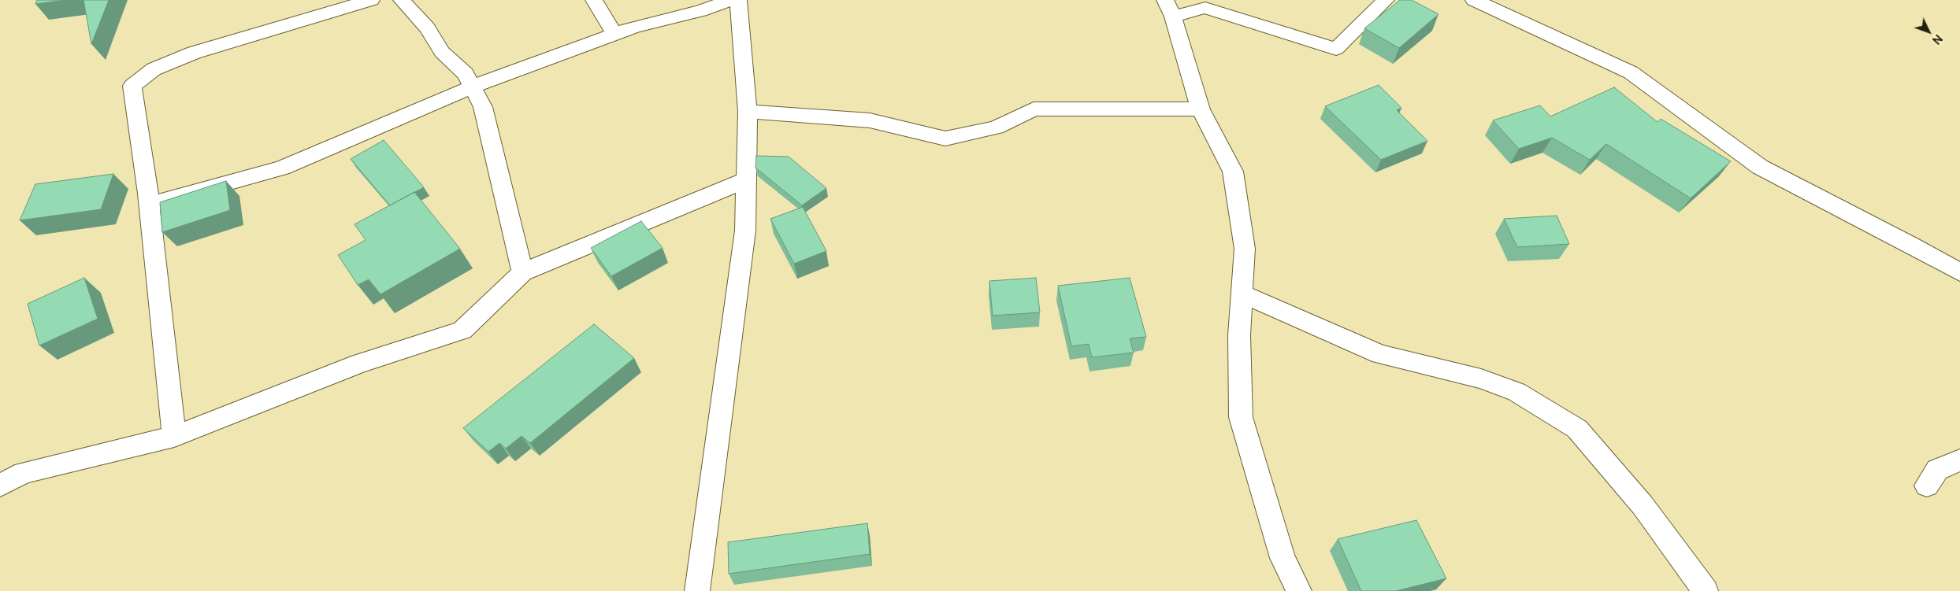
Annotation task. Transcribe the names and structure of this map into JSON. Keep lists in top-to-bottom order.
{
  "north": "bottom right"
}
